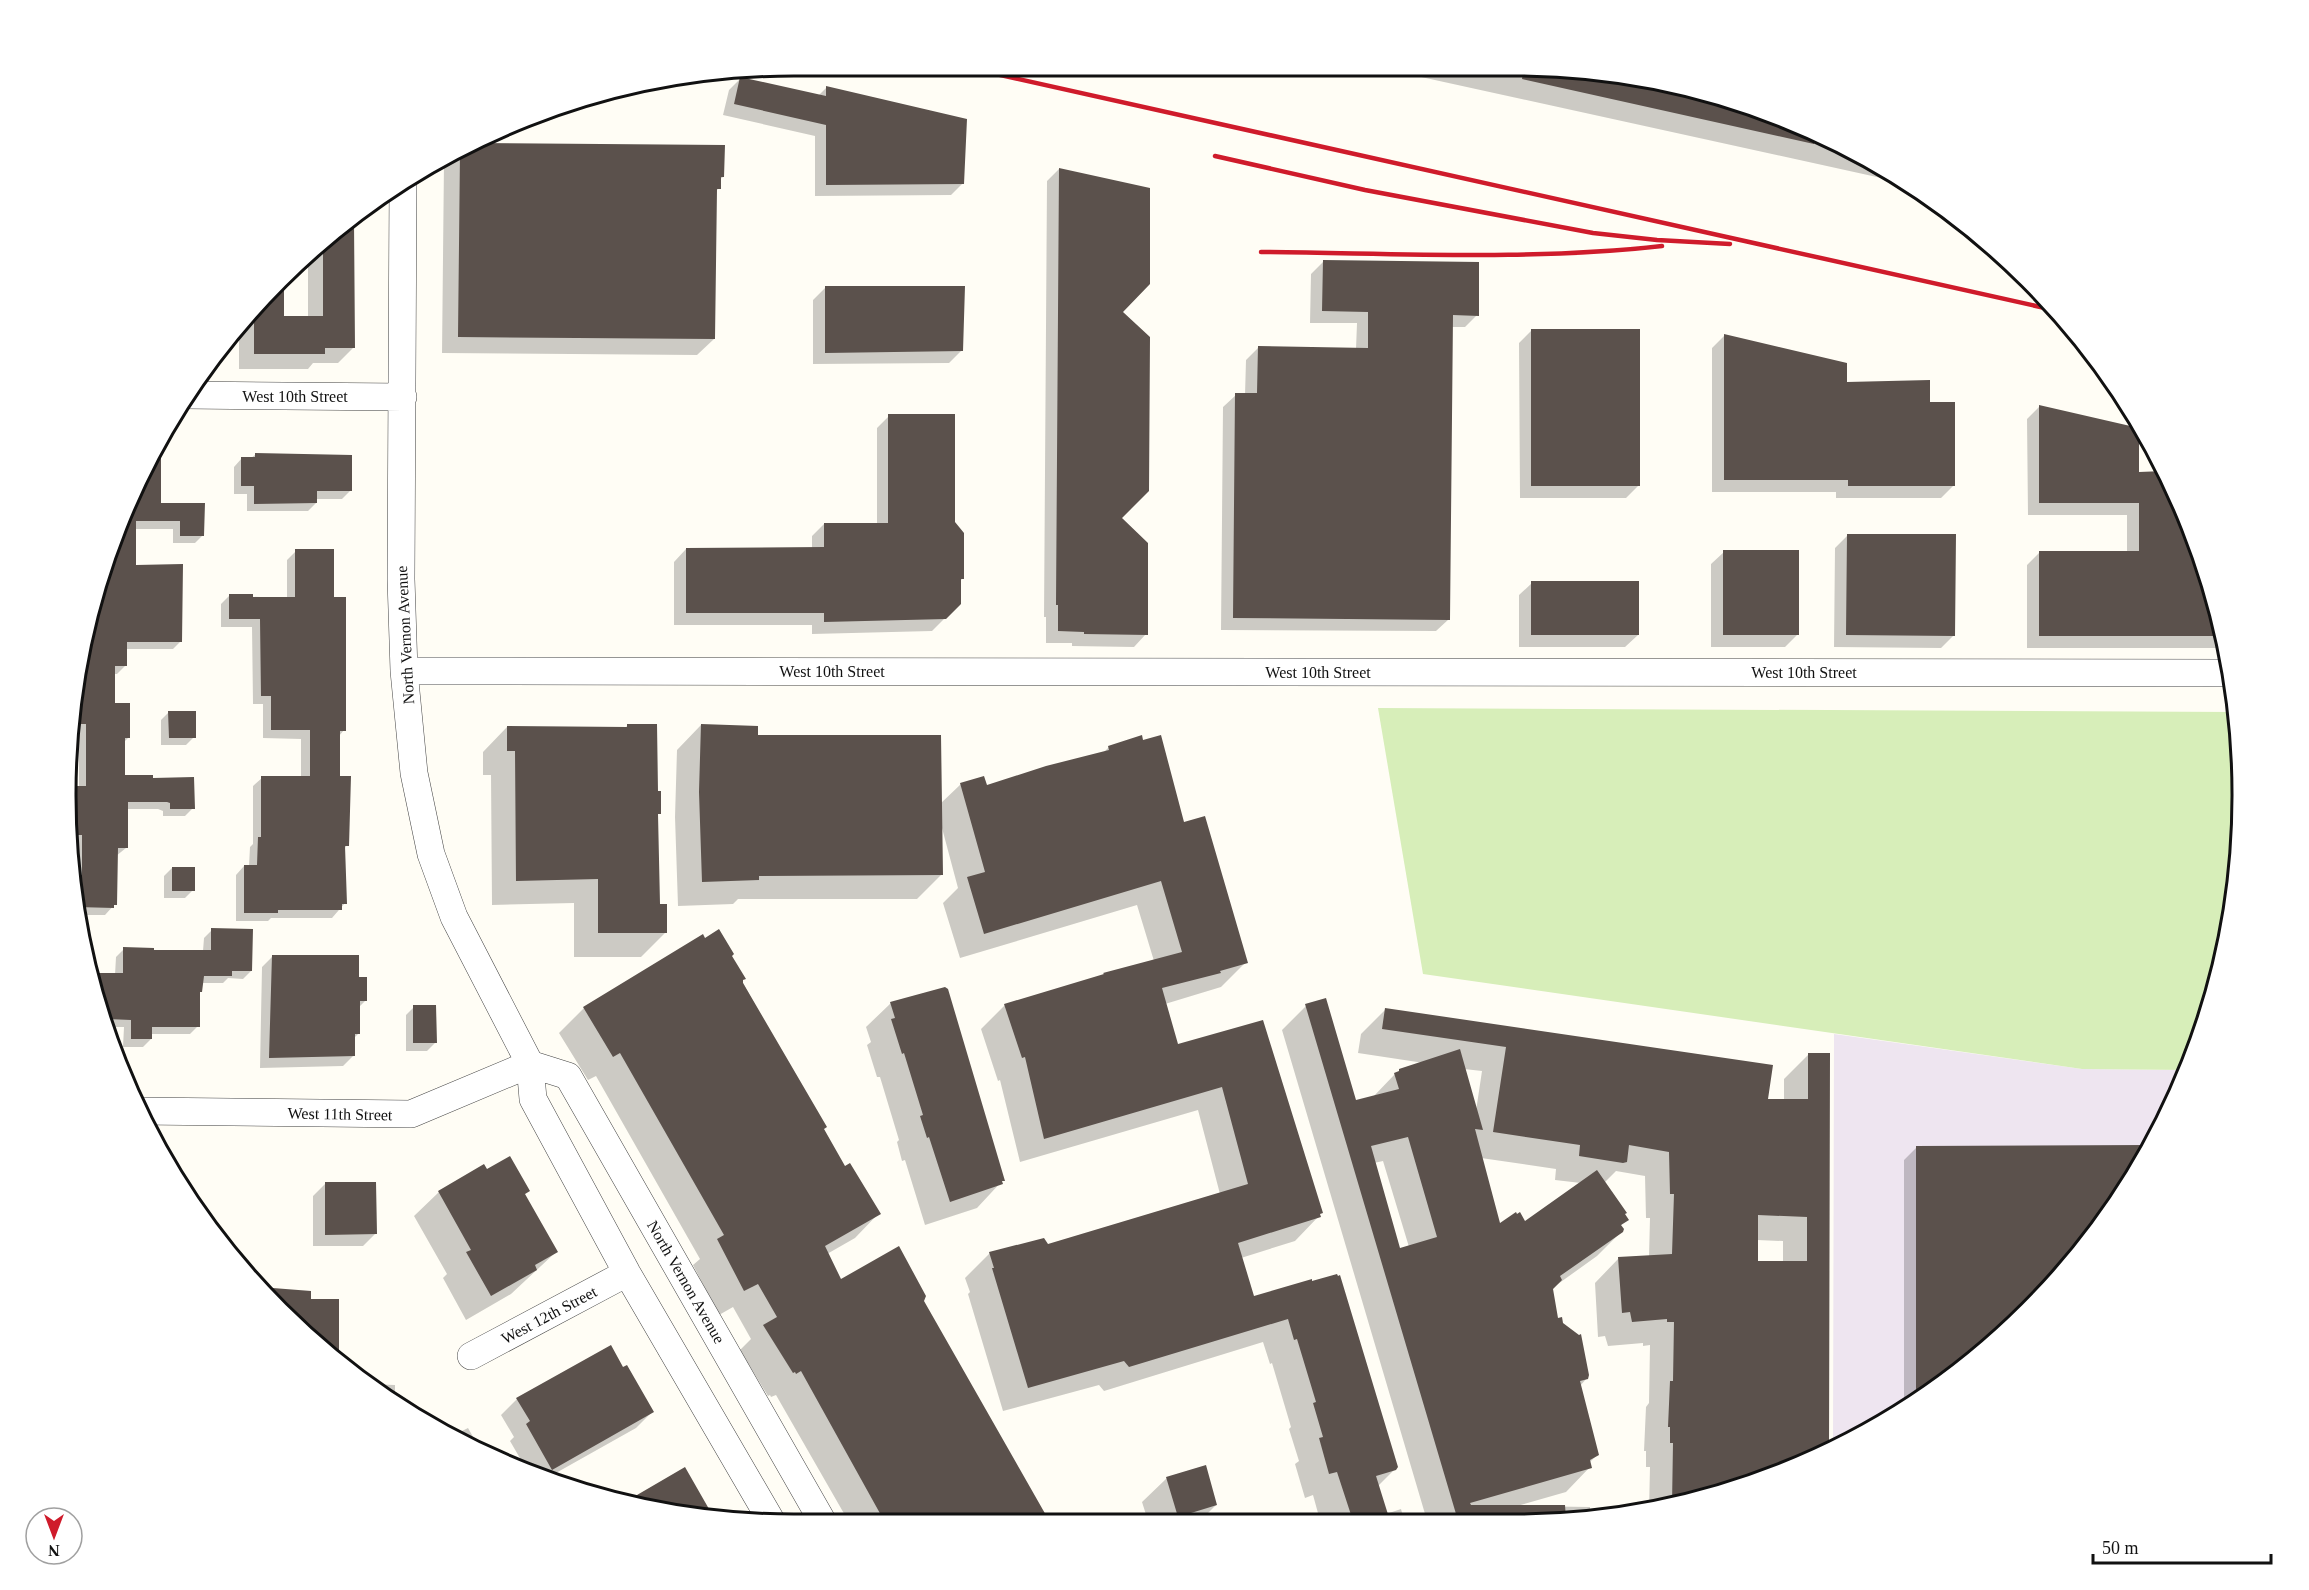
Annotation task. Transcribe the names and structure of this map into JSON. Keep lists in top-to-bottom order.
{
  "streets": {
    "street": [
      "West 10th Street",
      "North Vernon Avenue",
      "West 11th Street",
      "West 12th Street"
    ]
  },
  "crossings": [
    ["West 10th Street", "North Vernon Avenue"],
    ["North Vernon Avenue", "West 11th Street"],
    ["North Vernon Avenue", "West 12th Street"]
  ],
  "scale_bar": "50 m",
  "north": "bottom"
}
